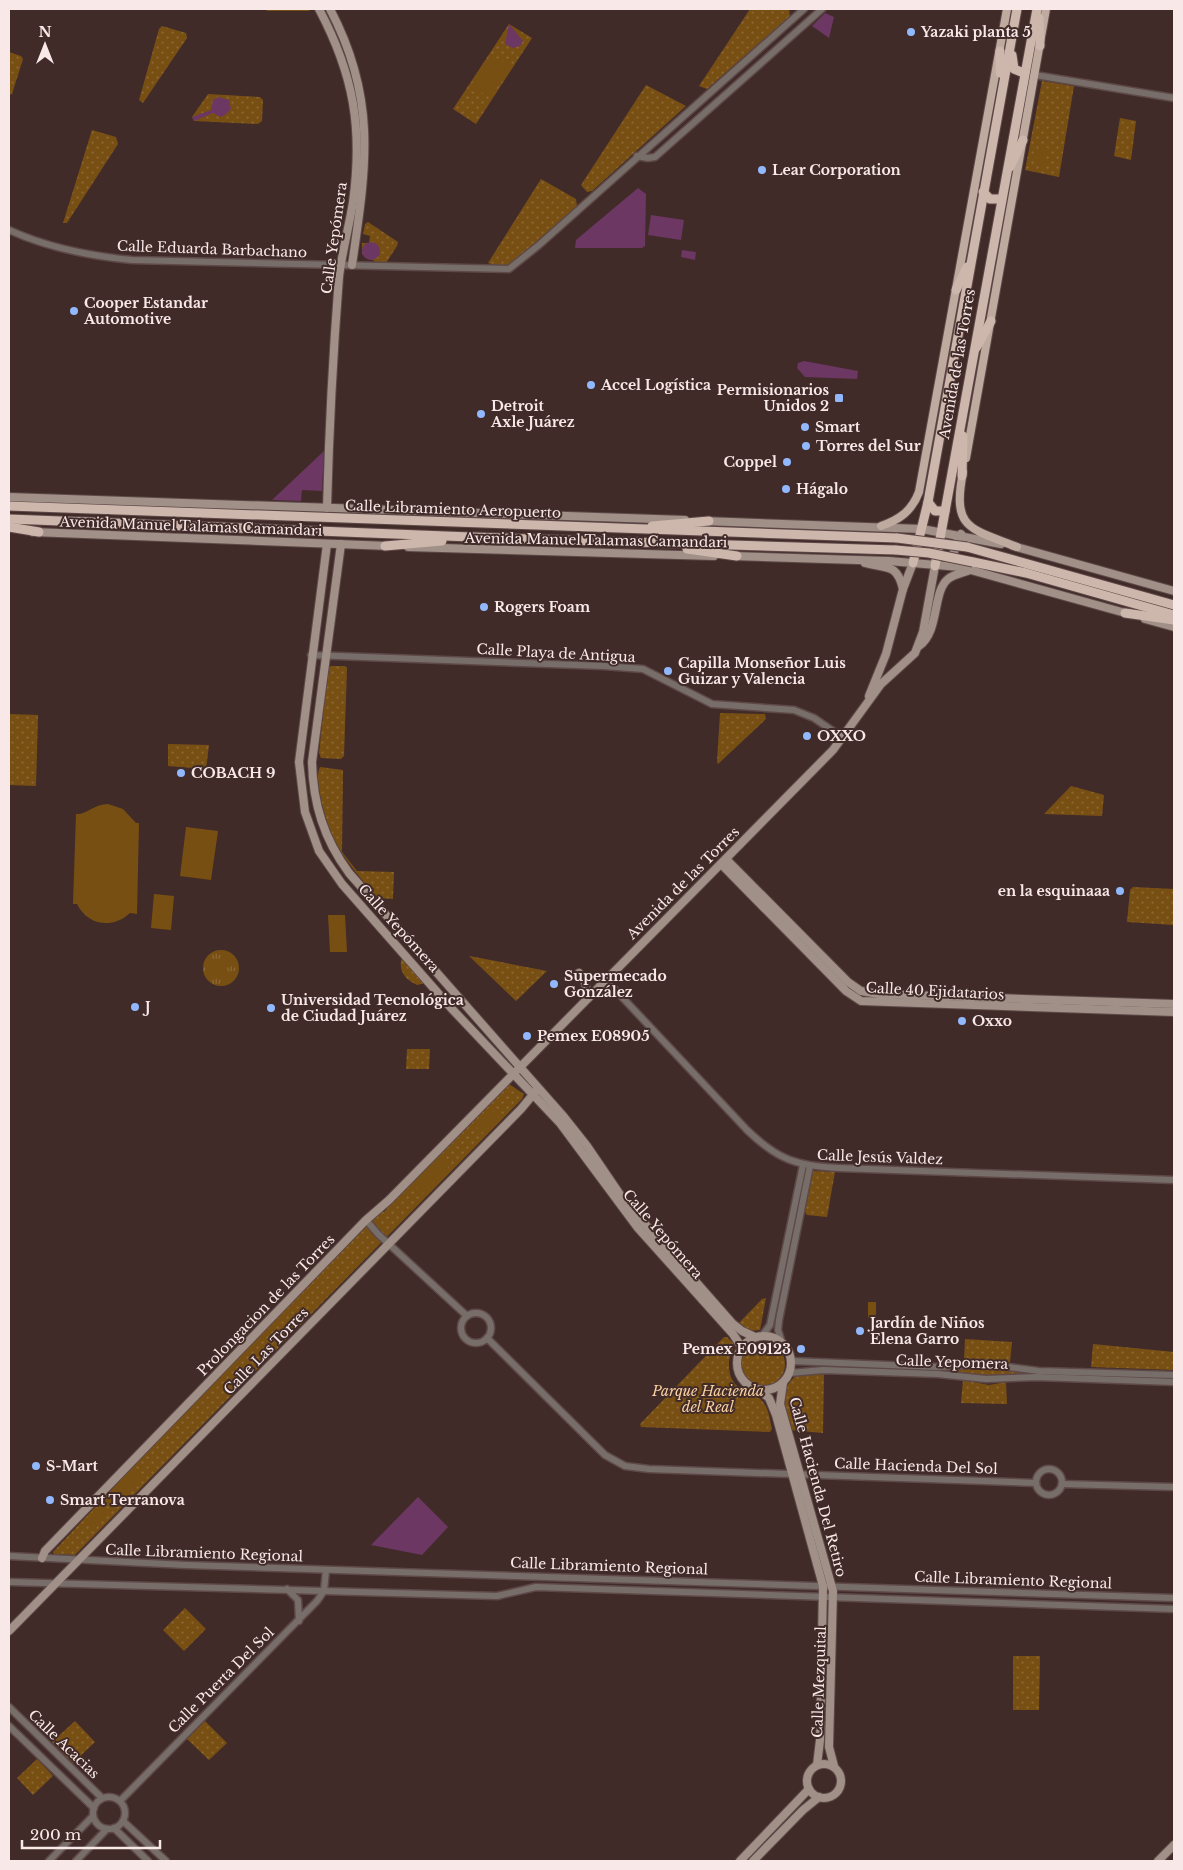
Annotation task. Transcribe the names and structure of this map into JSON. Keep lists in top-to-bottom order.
{
  "streets": {
    "highway": ["Avenida de las Torres", "Calle Libramiento Aeropuerto"],
    "main road": [
      "Calle Yepómera",
      "Avenida Manuel Talamas Camandari",
      "Calle 40 Ejidatarios",
      "Prolongacion de las Torres",
      "Calle Las Torres",
      "Calle Hacienda Del Retiro",
      "Calle Mezquital"
    ],
    "street": [
      "Calle Eduarda Barbachano",
      "Calle Playa de Antigua",
      "Calle Jesús Valdez",
      "Calle Yepomera",
      "Calle Hacienda Del Sol",
      "Calle Libramiento Regional",
      "Calle Puerta Del Sol",
      "Calle Acacias"
    ]
  },
  "crossings": [
    ["Calle Yepómera", "Calle Eduarda Barbachano"],
    ["Calle Yepómera", "Avenida de las Torres"],
    ["Calle Yepómera", "Avenida Manuel Talamas Camandari"],
    ["Calle Yepómera", "Calle Playa de Antigua"],
    ["Calle Yepómera", "Prolongacion de las Torres"],
    ["Calle Yepómera", "Calle Las Torres"],
    ["Calle Yepómera", "Calle Yepomera"],
    ["Calle Yepómera", "Calle Hacienda Del Retiro"],
    ["Avenida de las Torres", "Avenida Manuel Talamas Camandari"],
    ["Avenida de las Torres", "Calle Playa de Antigua"],
    ["Avenida de las Torres", "Calle 40 Ejidatarios"],
    ["Avenida de las Torres", "Calle Jesús Valdez"],
    ["Avenida de las Torres", "Prolongacion de las Torres"],
    ["Calle Libramiento Aeropuerto", "Avenida Manuel Talamas Camandari"],
    ["Prolongacion de las Torres", "Calle Libramiento Regional"],
    ["Calle Las Torres", "Calle Libramiento Regional"],
    ["Calle Yepomera", "Calle Hacienda Del Retiro"],
    ["Calle Hacienda Del Sol", "Calle Hacienda Del Retiro"],
    ["Calle Hacienda Del Retiro", "Calle Libramiento Regional"],
    ["Calle Hacienda Del Retiro", "Calle Mezquital"],
    ["Calle Libramiento Regional", "Calle Puerta Del Sol"],
    ["Calle Libramiento Regional", "Calle Mezquital"],
    ["Calle Puerta Del Sol", "Calle Acacias"]
  ],
  "parks": ["Parque Hacienda del Real"],
  "places": {
    "other": [
      "Yazaki planta 5",
      "Lear Corporation",
      "Cooper Estandar Automotive",
      "Accel Logística",
      "Detroit Axle Juárez",
      "Smart",
      "Torres del Sur",
      "Coppel",
      "Hágalo",
      "Rogers Foam",
      "Capilla Monseñor Luis Guizar y Valencia",
      "OXXO",
      "COBACH 9",
      "en la esquinaaa",
      "Supermecado González",
      "J",
      "Universidad Tecnológica de Ciudad Juárez",
      "Oxxo",
      "Pemex E08905",
      "Jardín de Niños Elena Garro",
      "Pemex E09123",
      "S-Mart",
      "Smart Terranova"
    ],
    "transit": ["Permisionarios Unidos 2"]
  },
  "scale_bar": "200 m",
  "north": "top"
}
